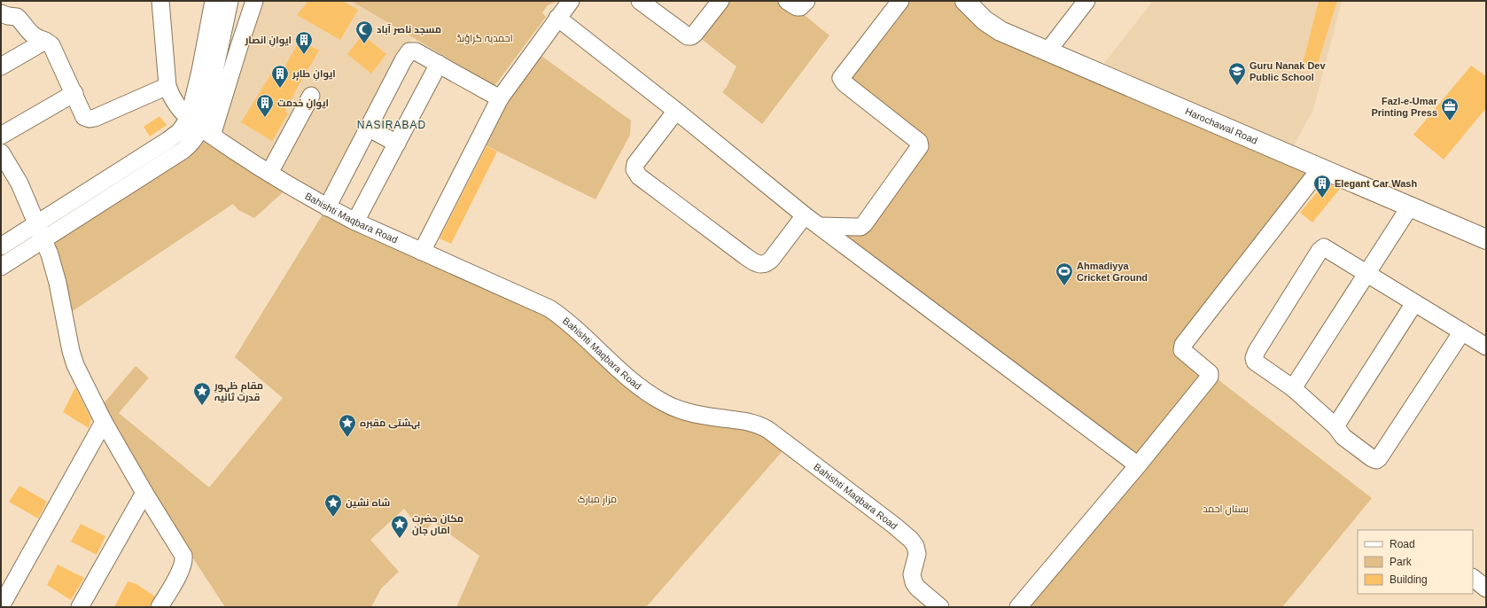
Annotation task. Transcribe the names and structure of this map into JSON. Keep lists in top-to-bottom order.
{
  "streets": {
    "main road": ["Harochawal Road"],
    "street": ["Bahishti Maqbara Road"]
  },
  "districts": ["NASIRABAD"],
  "parks": ["احمدیہ گراؤنڈ", "مزارِ مبارک", "بستانِ احمد"],
  "places": {
    "mosque": ["مسجد ناصر آباد"],
    "building": [
      "ایوانِ انصار",
      "ایوانِ طاہر",
      "ایوانِ خدمت",
      "Elegant Car Wash"
    ],
    "school or university": ["Guru Nanak Dev Public School"],
    "office": ["Fazl-e-Umar Printing Press"],
    "sports": ["Ahmadiyya Cricket Ground"],
    "place": [
      "مقامِ ظہورِ قدرتِ ثانیہ",
      "بہشتی مقبرہ",
      "شاہ نشین",
      "مکان حضرت اماں جان"
    ]
  },
  "legend": ["Road", "Park", "Building"]
}
